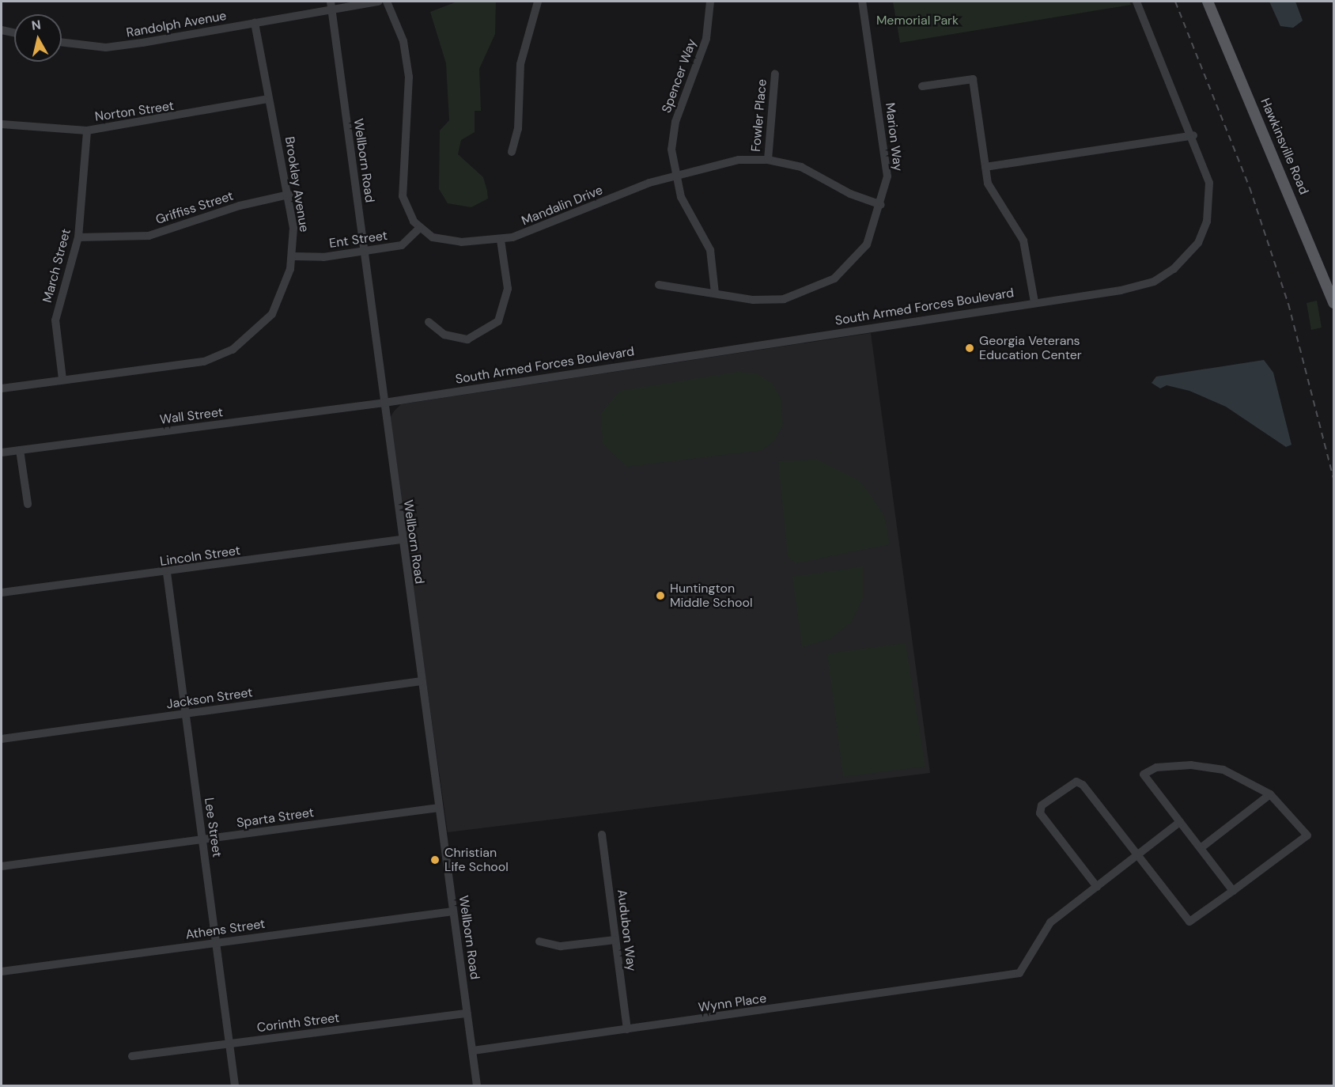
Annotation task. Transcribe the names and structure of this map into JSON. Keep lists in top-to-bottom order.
{
  "streets": {
    "main road": ["Hawkinsville Road"],
    "street": [
      "Randolph Avenue",
      "Spencer Way",
      "Norton Street",
      "Fowler Place",
      "Marion Way",
      "Wellborn Road",
      "Brookley Avenue",
      "Mandalin Drive",
      "Griffiss Street",
      "Ent Street",
      "March Street",
      "South Armed Forces Boulevard",
      "Wall Street",
      "Lincoln Street",
      "Jackson Street",
      "Sparta Street",
      "Lee Street",
      "Athens Street",
      "Audubon Way",
      "Wynn Place",
      "Corinth Street"
    ]
  },
  "crossings": [
    ["Randolph Avenue", "Wellborn Road"],
    ["Randolph Avenue", "Brookley Avenue"],
    ["Spencer Way", "Marion Way"],
    ["Spencer Way", "Mandalin Drive"],
    ["Norton Street", "Brookley Avenue"],
    ["Norton Street", "March Street"],
    ["Fowler Place", "Mandalin Drive"],
    ["Marion Way", "Mandalin Drive"],
    ["Wellborn Road", "Ent Street"],
    ["Wellborn Road", "South Armed Forces Boulevard"],
    ["Wellborn Road", "Wall Street"],
    ["Wellborn Road", "Lincoln Street"],
    ["Wellborn Road", "Jackson Street"],
    ["Wellborn Road", "Sparta Street"],
    ["Wellborn Road", "Athens Street"],
    ["Wellborn Road", "Wynn Place"],
    ["Wellborn Road", "Corinth Street"],
    ["Brookley Avenue", "Griffiss Street"],
    ["Brookley Avenue", "Ent Street"],
    ["Brookley Avenue", "March Street"],
    ["Mandalin Drive", "Ent Street"],
    ["Griffiss Street", "March Street"],
    ["South Armed Forces Boulevard", "Wall Street"],
    ["Lincoln Street", "Lee Street"],
    ["Jackson Street", "Lee Street"],
    ["Sparta Street", "Lee Street"],
    ["Lee Street", "Athens Street"],
    ["Lee Street", "Corinth Street"],
    ["Audubon Way", "Wynn Place"]
  ],
  "parks": ["Memorial Park"],
  "places": ["Georgia Veterans Education Center", "Huntington Middle School", "Christian Life School"],
  "north": "top"
}
